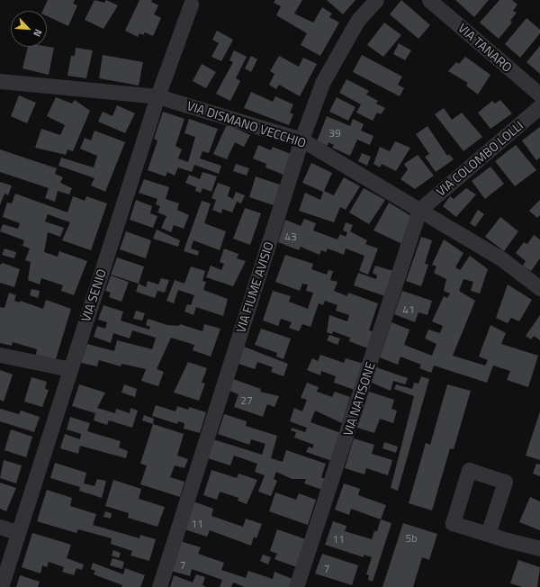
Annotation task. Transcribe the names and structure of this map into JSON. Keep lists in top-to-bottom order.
{
  "streets": {
    "street": [
      "VIA TANARO",
      "VIA DISMANO VECCHIO",
      "VIA COLOMBO LOLLI",
      "VIA FIUME AVISIO",
      "VIA SENIO",
      "VIA NATISONE"
    ]
  },
  "crossings": [
    ["VIA DISMANO VECCHIO", "VIA COLOMBO LOLLI"],
    ["VIA DISMANO VECCHIO", "VIA FIUME AVISIO"],
    ["VIA DISMANO VECCHIO", "VIA SENIO"],
    ["VIA DISMANO VECCHIO", "VIA NATISONE"],
    ["VIA COLOMBO LOLLI", "VIA NATISONE"]
  ],
  "house_numbers": [
    "39",
    "43",
    "41",
    "27",
    "11",
    "5b",
    "11",
    "7",
    "7"
  ],
  "north": "bottom right"
}
